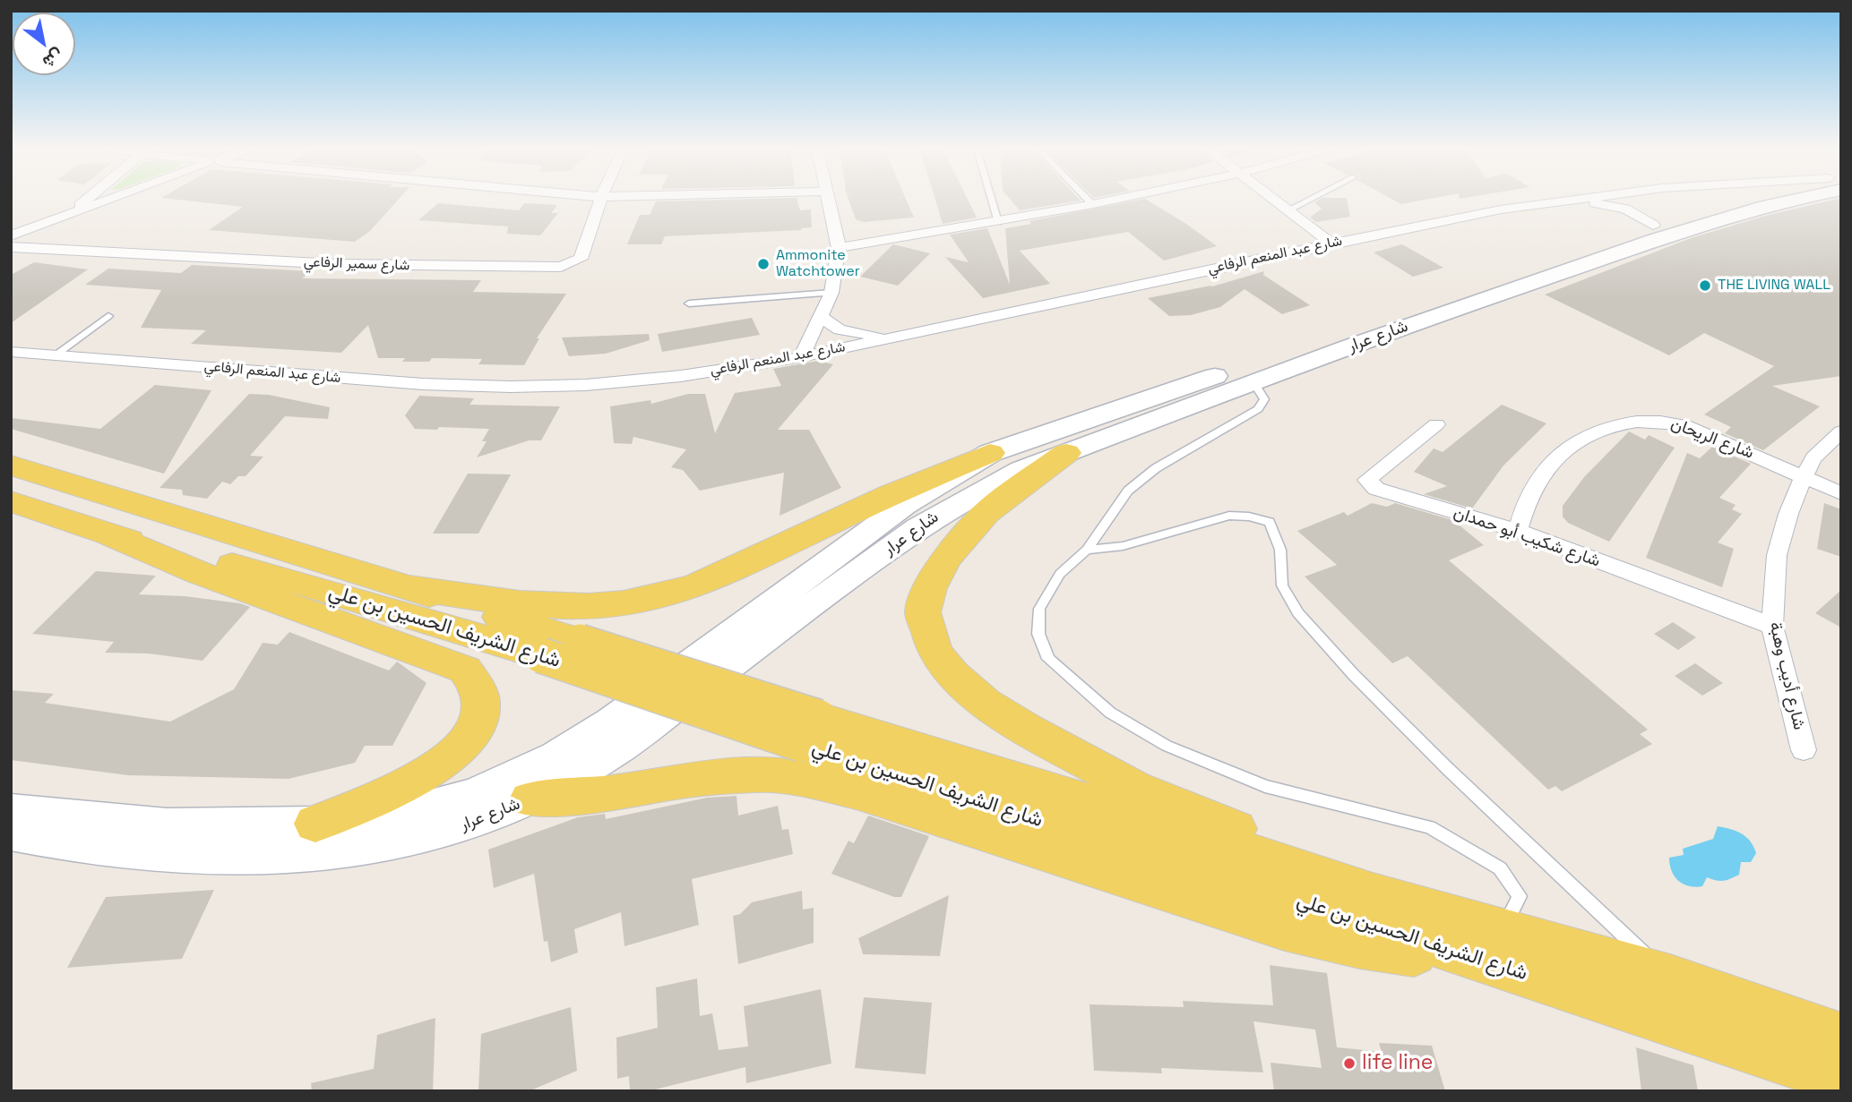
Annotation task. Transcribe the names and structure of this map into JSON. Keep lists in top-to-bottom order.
{
  "streets": {
    "main road": ["شارع عرار", "شارع الشريف الحسين بن علي"],
    "street": [
      "شارع عبد المنعم الرفاعي",
      "شارع سمير الرفاعي",
      "شارع الريحان",
      "شارع شكيب أبو حمدان",
      "شارع أديب وهبة"
    ]
  },
  "crossings": [
    ["شارع عبد المنعم الرفاعي", "شارع عرار"],
    ["شارع الريحان", "شارع شكيب أبو حمدان"],
    ["شارع الريحان", "شارع أديب وهبة"],
    ["شارع شكيب أبو حمدان", "شارع أديب وهبة"]
  ],
  "places": ["Ammonite Watchtower", "THE LIVING WALL", "life line"],
  "north": "bottom right"
}
